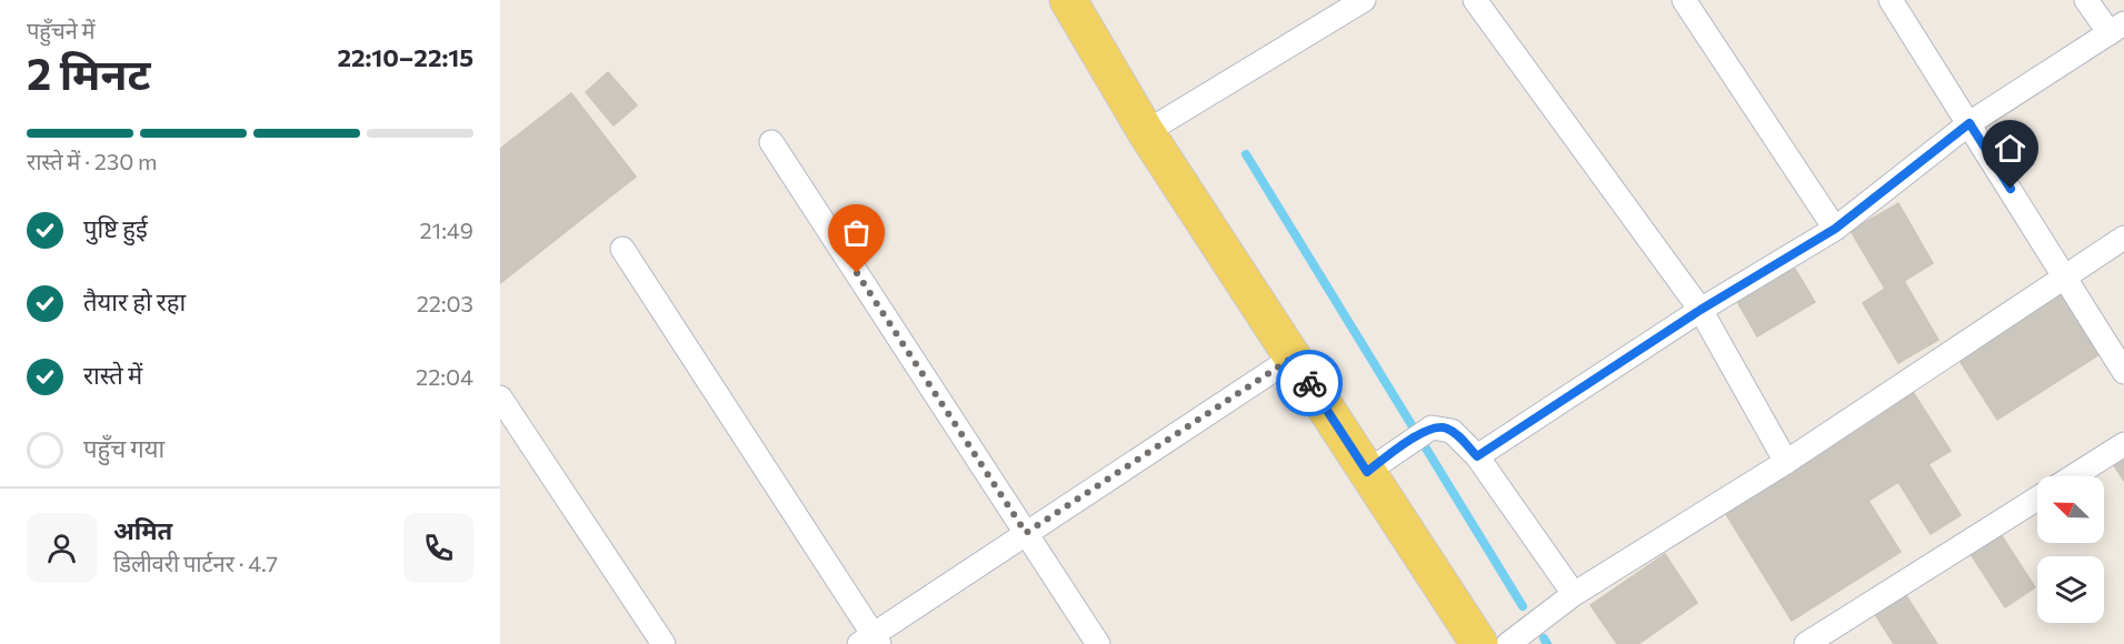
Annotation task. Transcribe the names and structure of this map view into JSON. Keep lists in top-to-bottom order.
{
  "north": "top left",
  "page": {
    "heading": ["2 मिनट", "पहुँचने में", "22:10–22:15"],
    "panel": ["अमित", "डिलीवरी पार्टनर · 4.7"],
    "bar": "रास्ते में · 230 m",
    "list": [
      ["पुष्टि हुई", "21:49"],
      ["तैयार हो रहा", "22:03"],
      ["रास्ते में", "22:04"],
      "पहुँच गया"
    ]
  }
}
